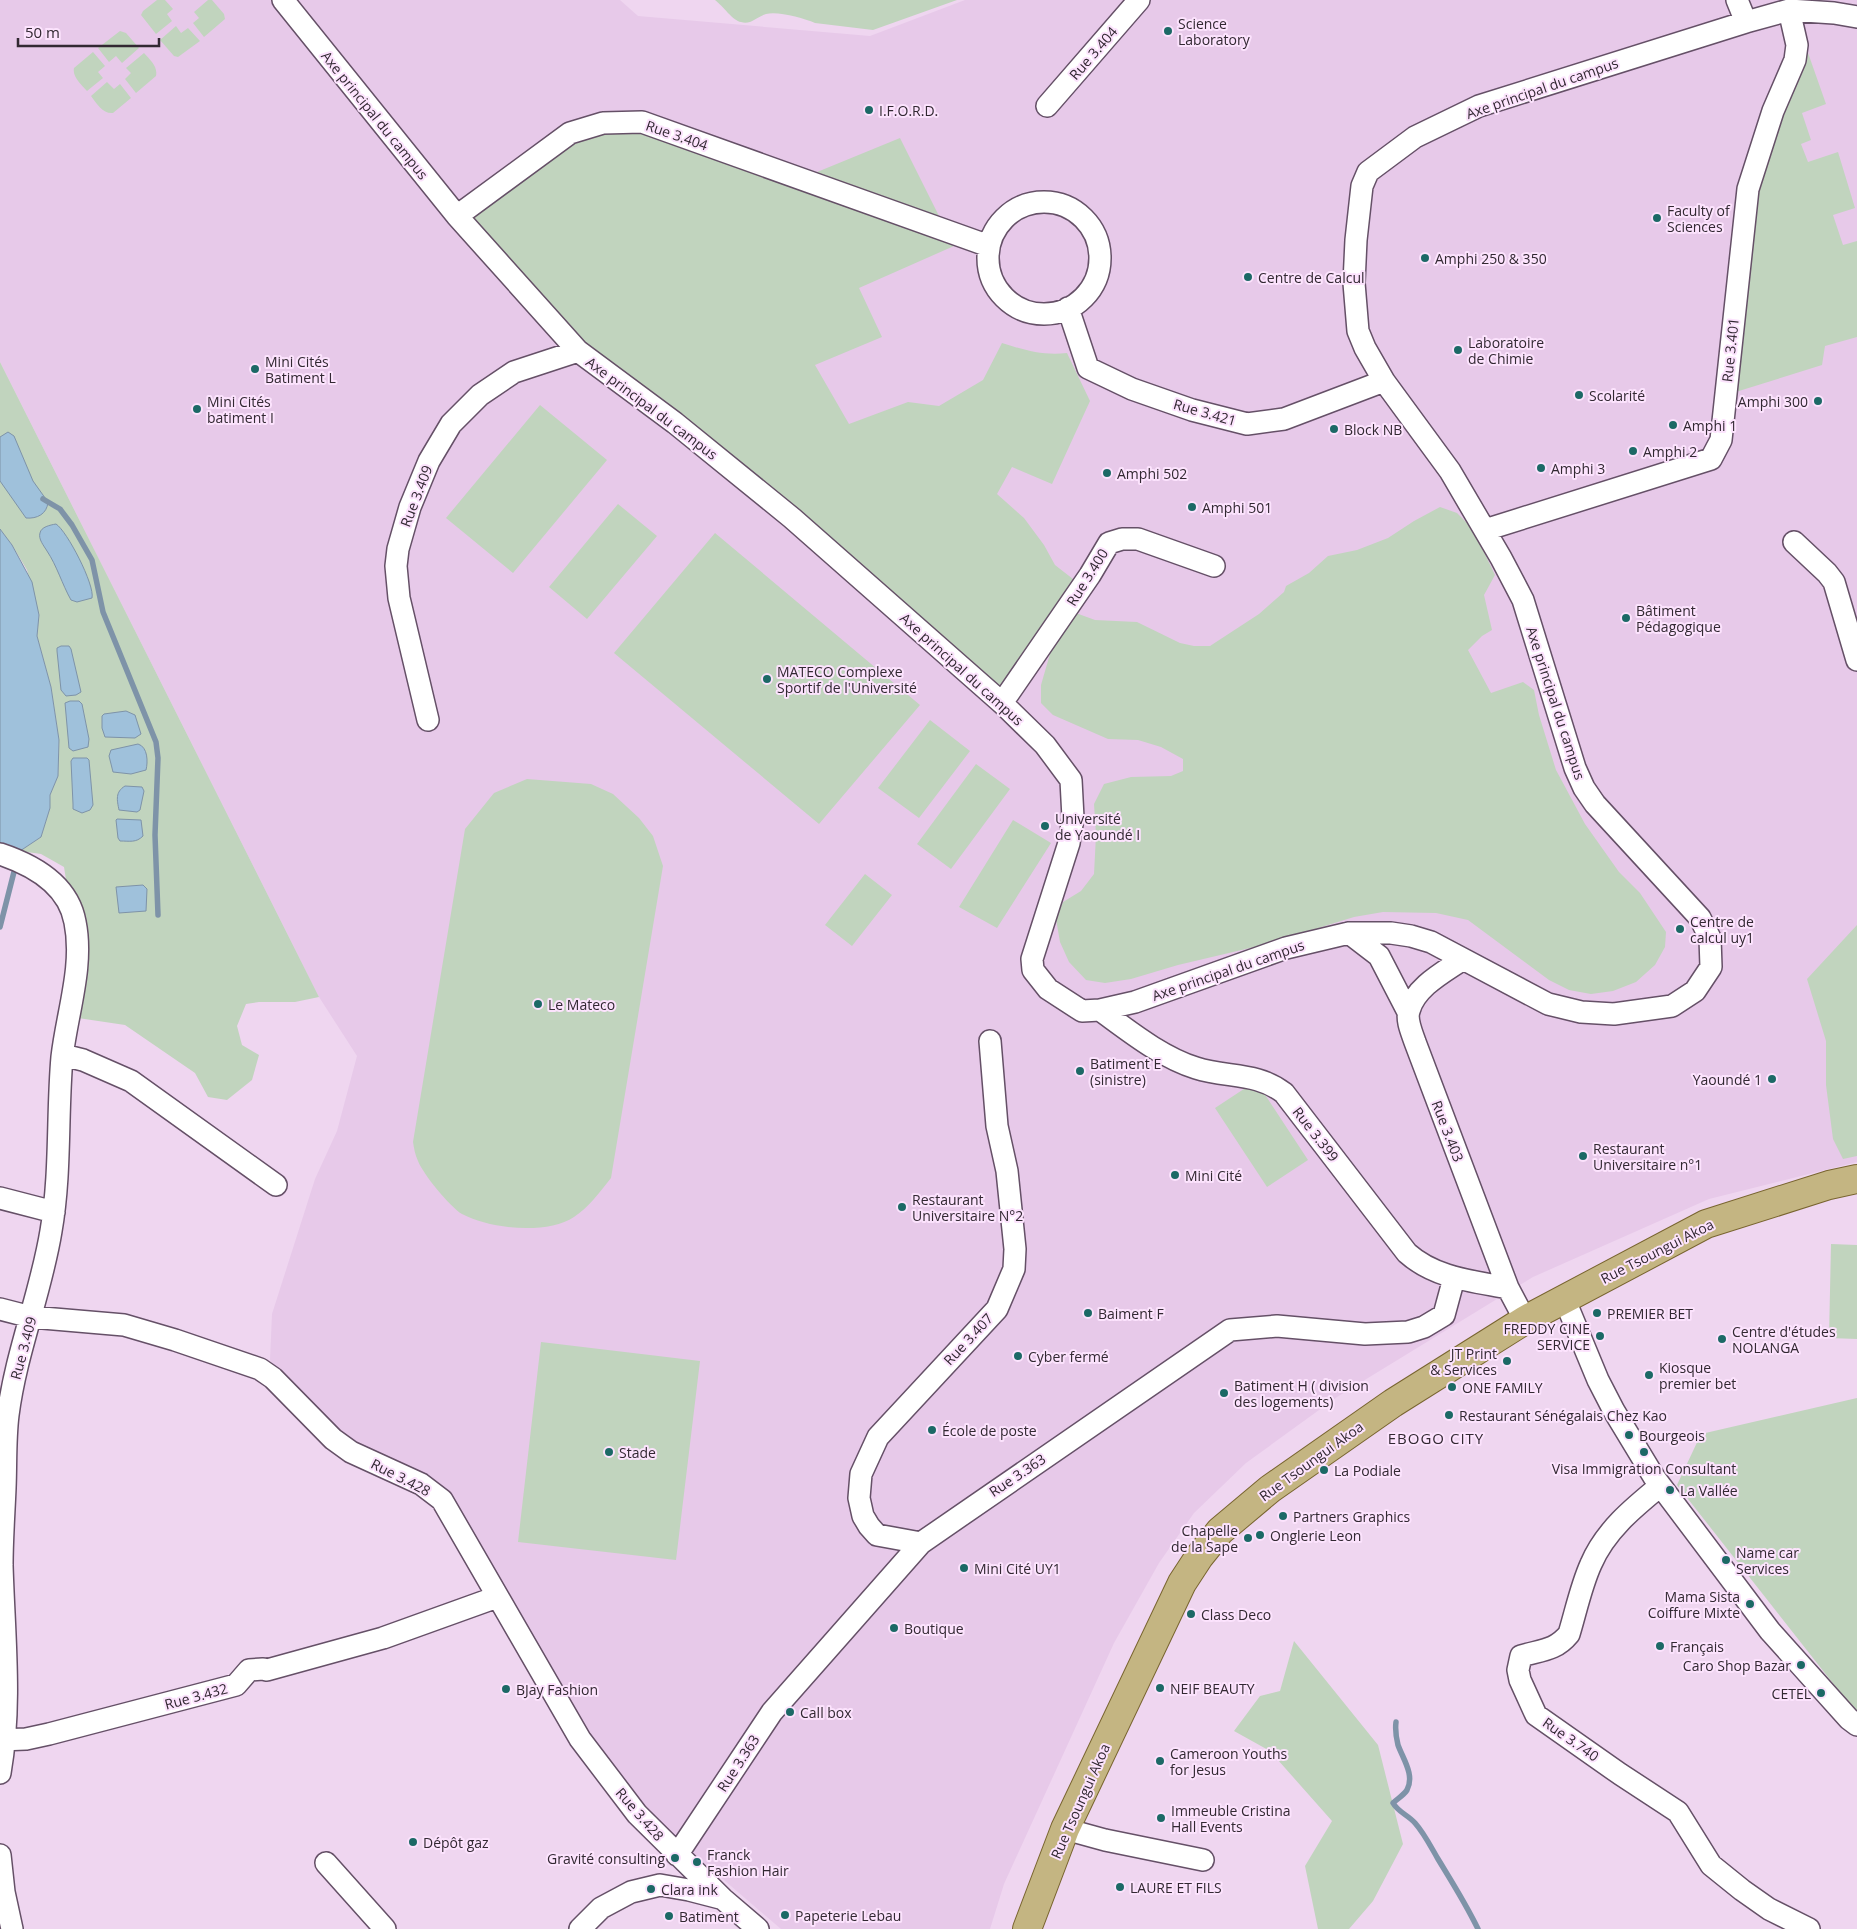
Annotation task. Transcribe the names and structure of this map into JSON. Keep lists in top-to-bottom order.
{
  "streets": {
    "main road": ["Rue Tsoungui Akoa"],
    "street": [
      "Rue 3.404",
      "Axe principal du campus",
      "Rue 3.401",
      "Rue 3.421",
      "Rue 3.409",
      "Rue 3.400",
      "Rue 3.403",
      "Rue 3.399",
      "Rue 3.407",
      "Rue 3.363",
      "Rue 3.428",
      "Rue 3.432",
      "Rue 3.740"
    ]
  },
  "crossings": [
    ["Rue 3.404", "Axe principal du campus"],
    ["Rue 3.404", "Rue 3.421"],
    ["Axe principal du campus", "Rue 3.401"],
    ["Axe principal du campus", "Rue 3.421"],
    ["Axe principal du campus", "Rue 3.409"],
    ["Axe principal du campus", "Rue 3.400"],
    ["Axe principal du campus", "Rue 3.403"],
    ["Axe principal du campus", "Rue 3.399"],
    ["Rue 3.409", "Rue 3.428"],
    ["Rue 3.409", "Rue 3.432"],
    ["Rue 3.403", "Rue 3.399"],
    ["Rue 3.403", "Rue Tsoungui Akoa"],
    ["Rue 3.399", "Rue 3.363"],
    ["Rue 3.407", "Rue 3.363"],
    ["Rue 3.363", "Rue 3.428"],
    ["Rue 3.428", "Rue 3.432"]
  ],
  "districts": ["EBOGO CITY"],
  "places": [
    "Science Laboratory",
    "I.F.O.R.D.",
    "Faculty of Sciences",
    "Amphi 250 & 350",
    "Centre de Calcul",
    "Laboratoire de Chimie",
    "Mini Cités Batiment L",
    "Scolarité",
    "Amphi 300",
    "Mini Cités batiment I",
    "Amphi 1",
    "Block NB",
    "Amphi 2",
    "Amphi 3",
    "Amphi 502",
    "Amphi 501",
    "Bâtiment Pédagogique",
    "MATECO Complexe Sportif de l'Université",
    "Université de Yaoundé I",
    "Centre de calcul uy1",
    "Le Mateco",
    "Batiment E (sinistre)",
    "Yaoundé 1",
    "Restaurant Universitaire n°1",
    "Mini Cité",
    "Restaurant Universitaire N°2",
    "Baiment F",
    "PREMIER BET",
    "FREDDY CINE SERVICE",
    "Centre d'études NOLANGA",
    "Cyber fermé",
    "JT Print & Services",
    "Kiosque premier bet",
    "ONE FAMILY",
    "Batiment H ( division des logements)",
    "Restaurant Sénégalais Chez Kao",
    "École de poste",
    "Bourgeois",
    "Stade",
    "Visa Immigration Consultant",
    "La Podiale",
    "La Vallée",
    "Partners Graphics",
    "Onglerie Leon",
    "Chapelle de la Sape",
    "Name car Services",
    "Mini Cité UY1",
    "Mama Sista Coiffure Mixte",
    "Class Deco",
    "Boutique",
    "Français",
    "Caro Shop Bazar",
    "NEIF BEAUTY",
    "BJay Fashion",
    "CETEL",
    "Call box",
    "Cameroon Youths for Jesus",
    "Immeuble Cristina Hall Events",
    "Dépôt gaz",
    "Gravité consulting",
    "Franck Fashion Hair",
    "LAURE ET FILS",
    "Clara ink",
    "Papeterie Lebau",
    "Batiment"
  ],
  "scale_bar": "50 m"
}
